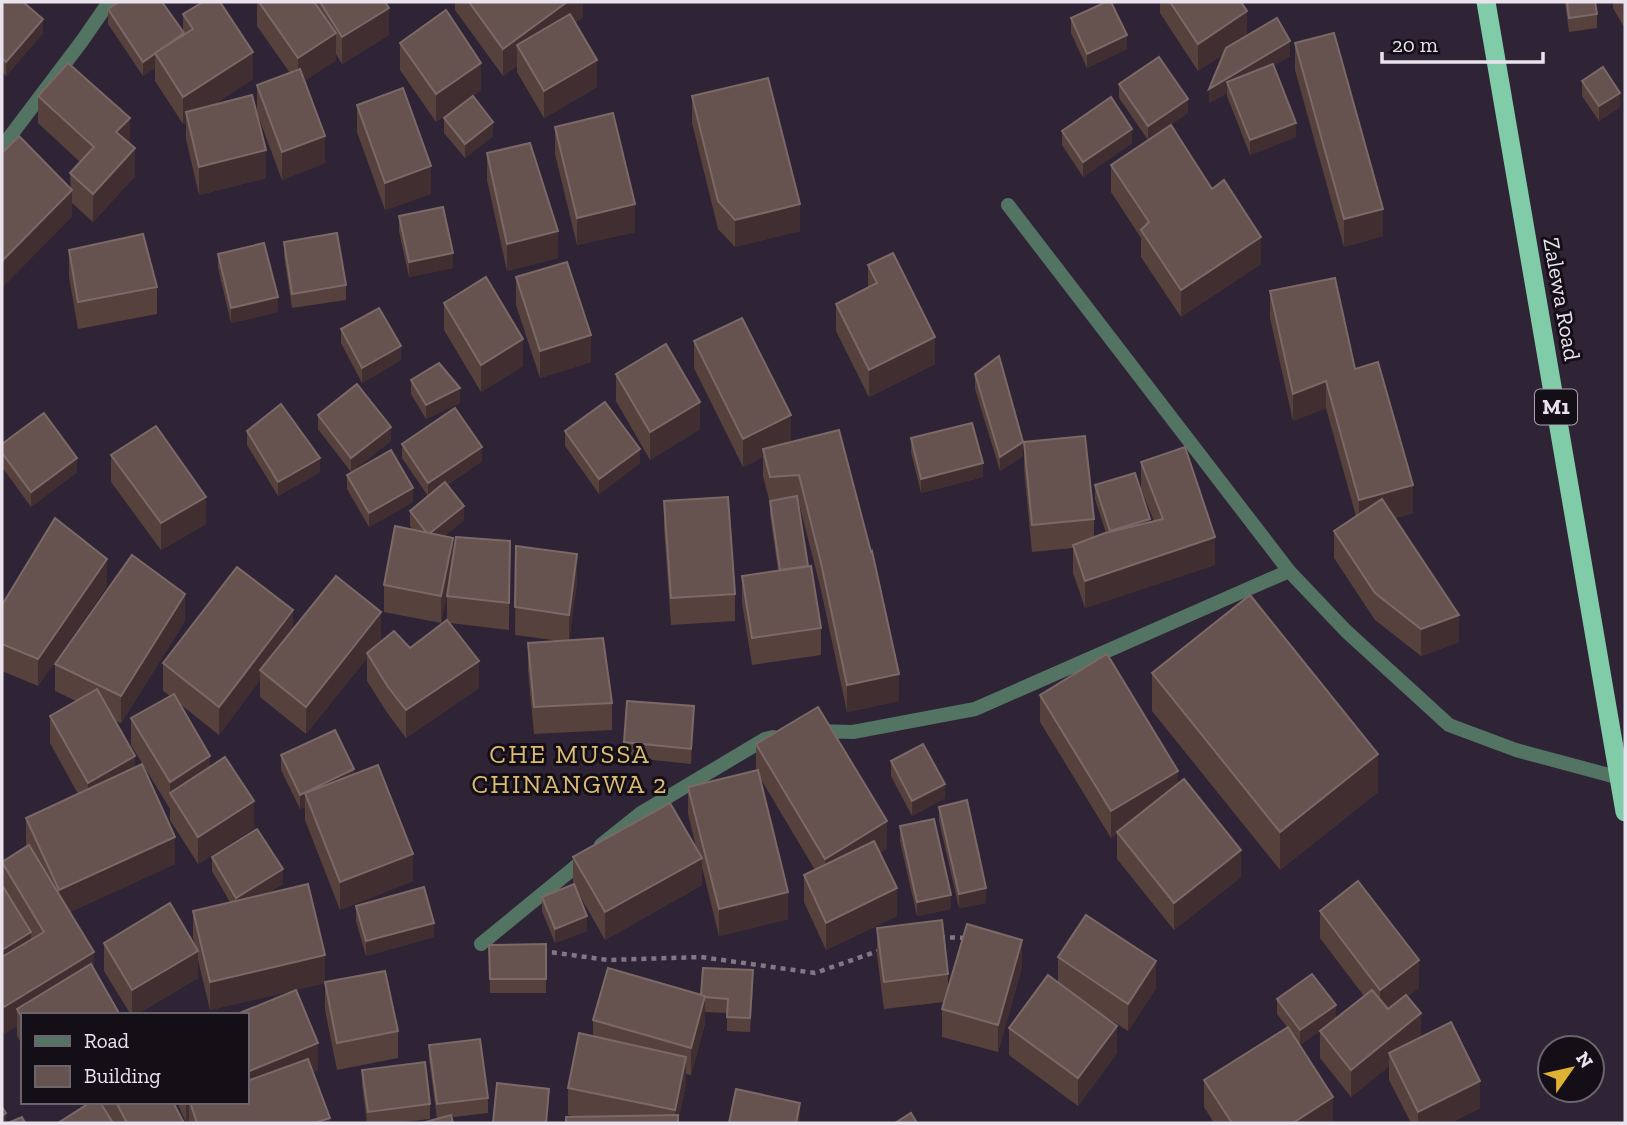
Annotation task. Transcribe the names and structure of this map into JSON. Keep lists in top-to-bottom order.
{
  "streets": {
    "highway": ["Zalewa Road", "M1"]
  },
  "districts": ["CHE MUSSA CHINANGWA 2"],
  "legend": ["Road", "Building"],
  "scale_bar": "20 m",
  "north": "top right"
}
